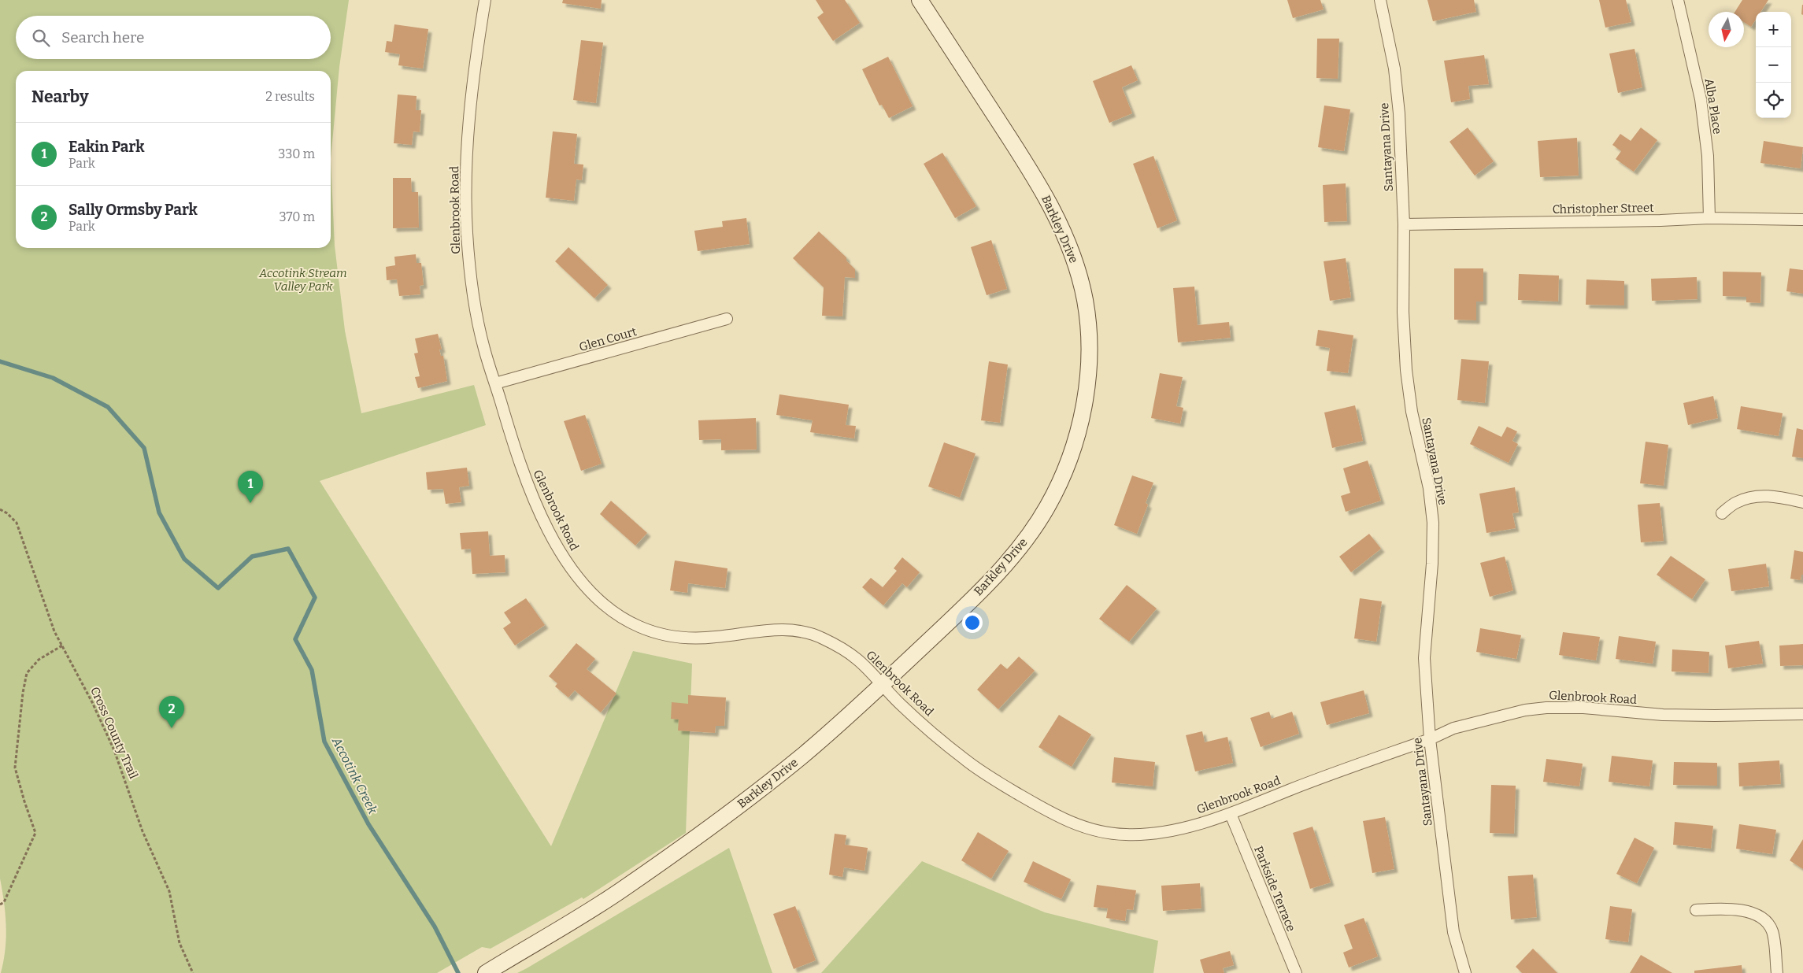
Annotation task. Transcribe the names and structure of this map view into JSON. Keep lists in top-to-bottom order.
{
  "streets": {
    "street": [
      "Alba Place",
      "Santayana Drive",
      "Christopher Street",
      "Glenbrook Road",
      "Barkley Drive",
      "Glen Court",
      "Parkside Terrace"
    ],
    "path": ["Cross County Trail"]
  },
  "crossings": [
    ["Alba Place", "Christopher Street"],
    ["Santayana Drive", "Christopher Street"],
    ["Santayana Drive", "Glenbrook Road"],
    ["Glenbrook Road", "Barkley Drive"],
    ["Glenbrook Road", "Glen Court"],
    ["Glenbrook Road", "Parkside Terrace"]
  ],
  "water": ["Accotink Creek"],
  "parks": ["Accotink Stream Valley Park"],
  "north": "bottom",
  "page": {
    "map_buttons": ["+", "−"],
    "search": "Search here",
    "heading": ["Nearby", "2 results"],
    "list": [
      {
        "mark": "1",
        "name": "Eakin Park",
        "note": "Park",
        "value": "330 m"
      },
      {
        "mark": "2",
        "name": "Sally Ormsby Park",
        "note": "Park",
        "value": "370 m"
      }
    ],
    "pins": ["1", "2"]
  }
}
